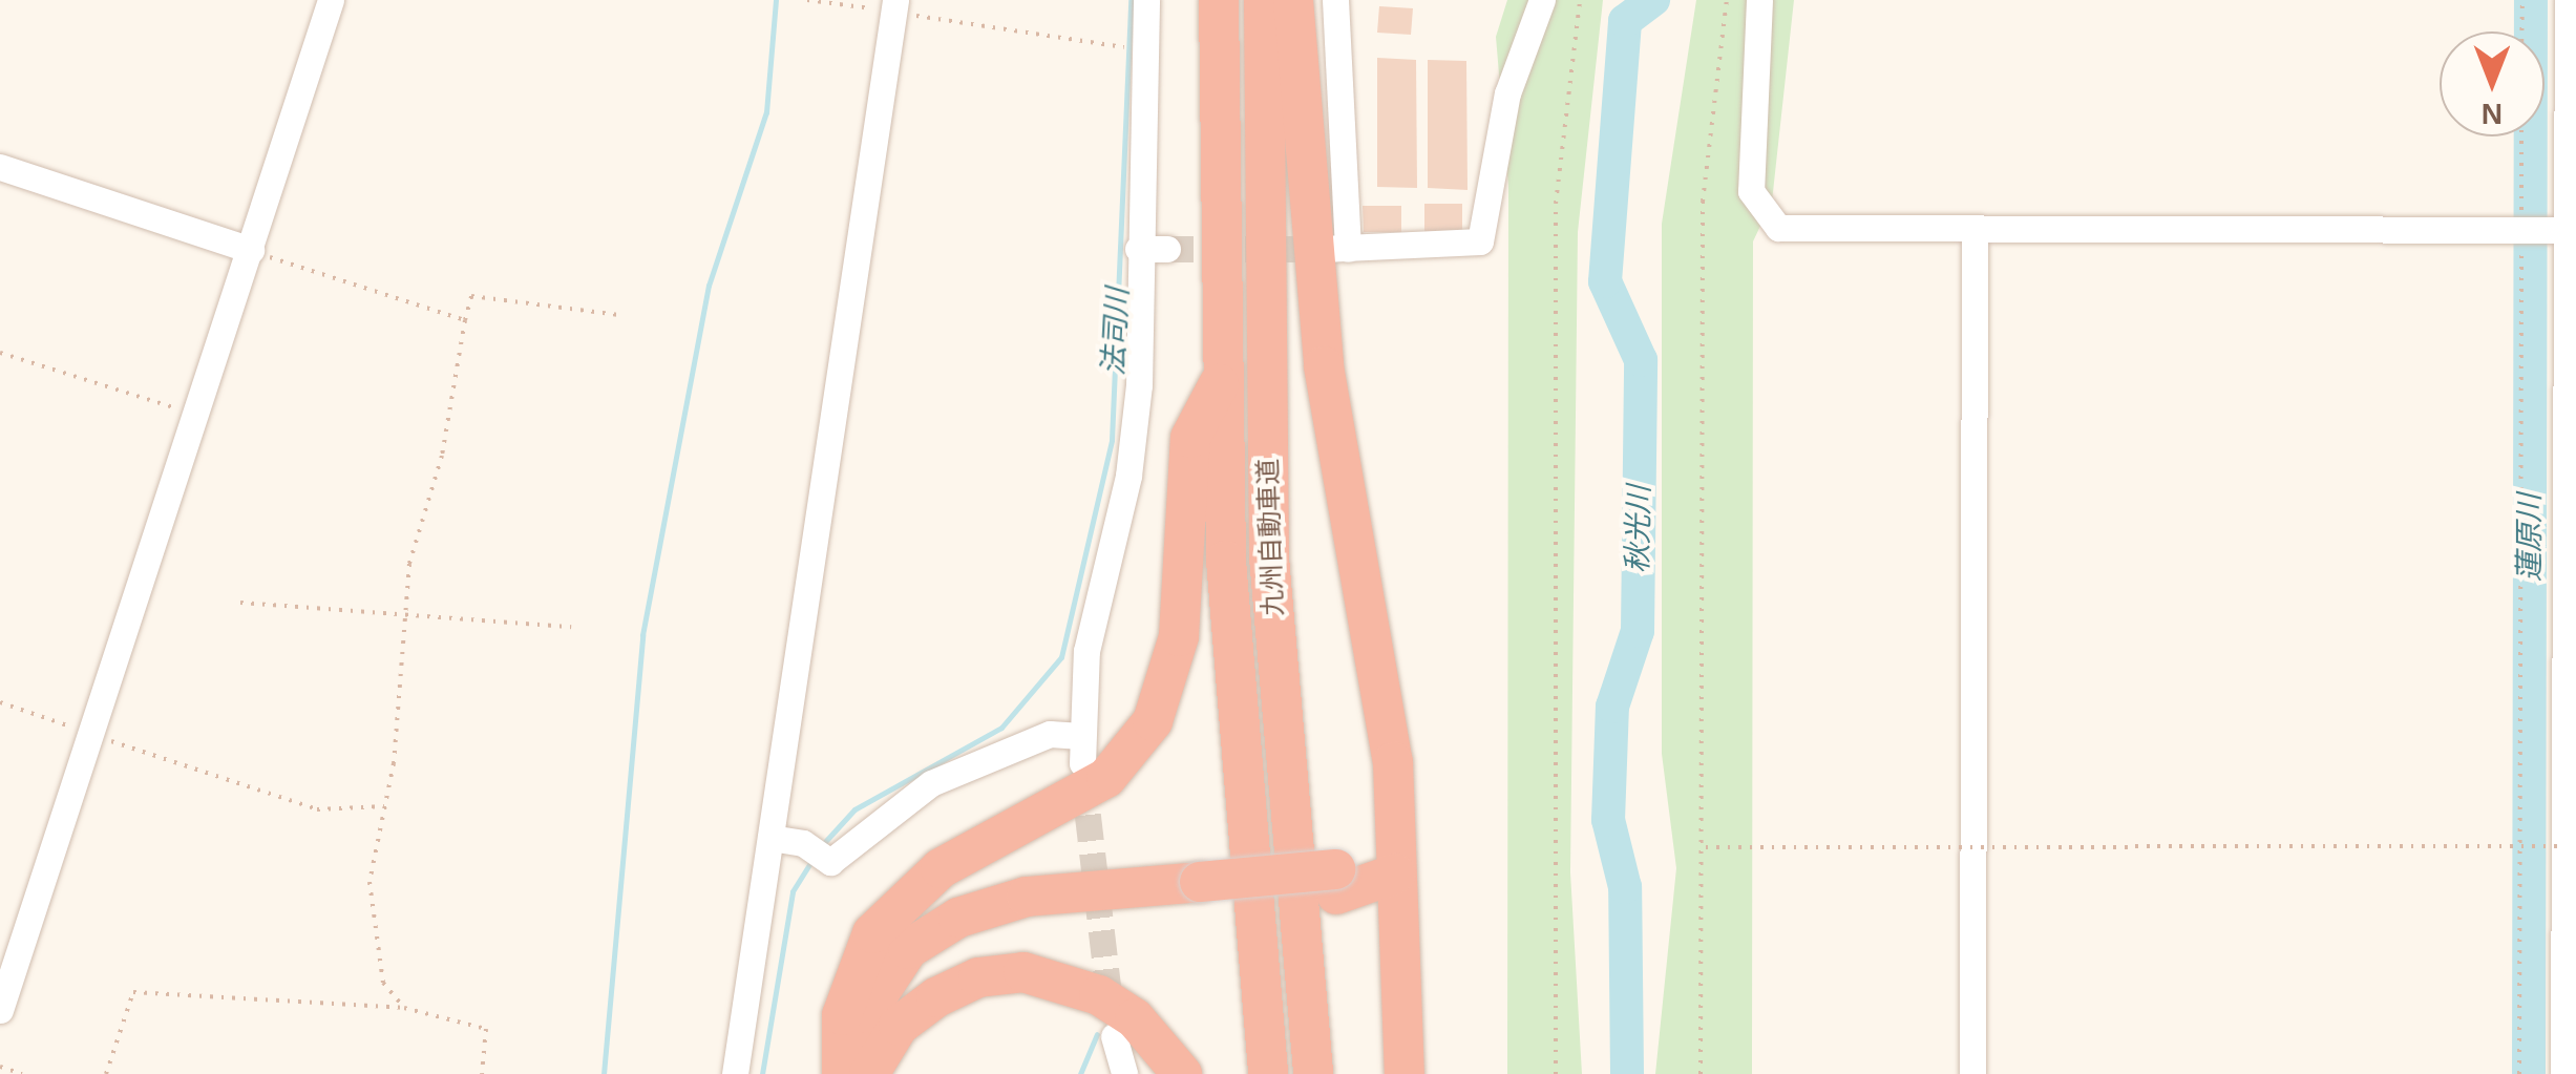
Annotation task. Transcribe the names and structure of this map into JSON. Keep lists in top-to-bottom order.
{
  "streets": {
    "highway": ["九州自動車道"]
  },
  "water": ["法司川", "秋光川", "蓮原川"],
  "north": "bottom"
}
